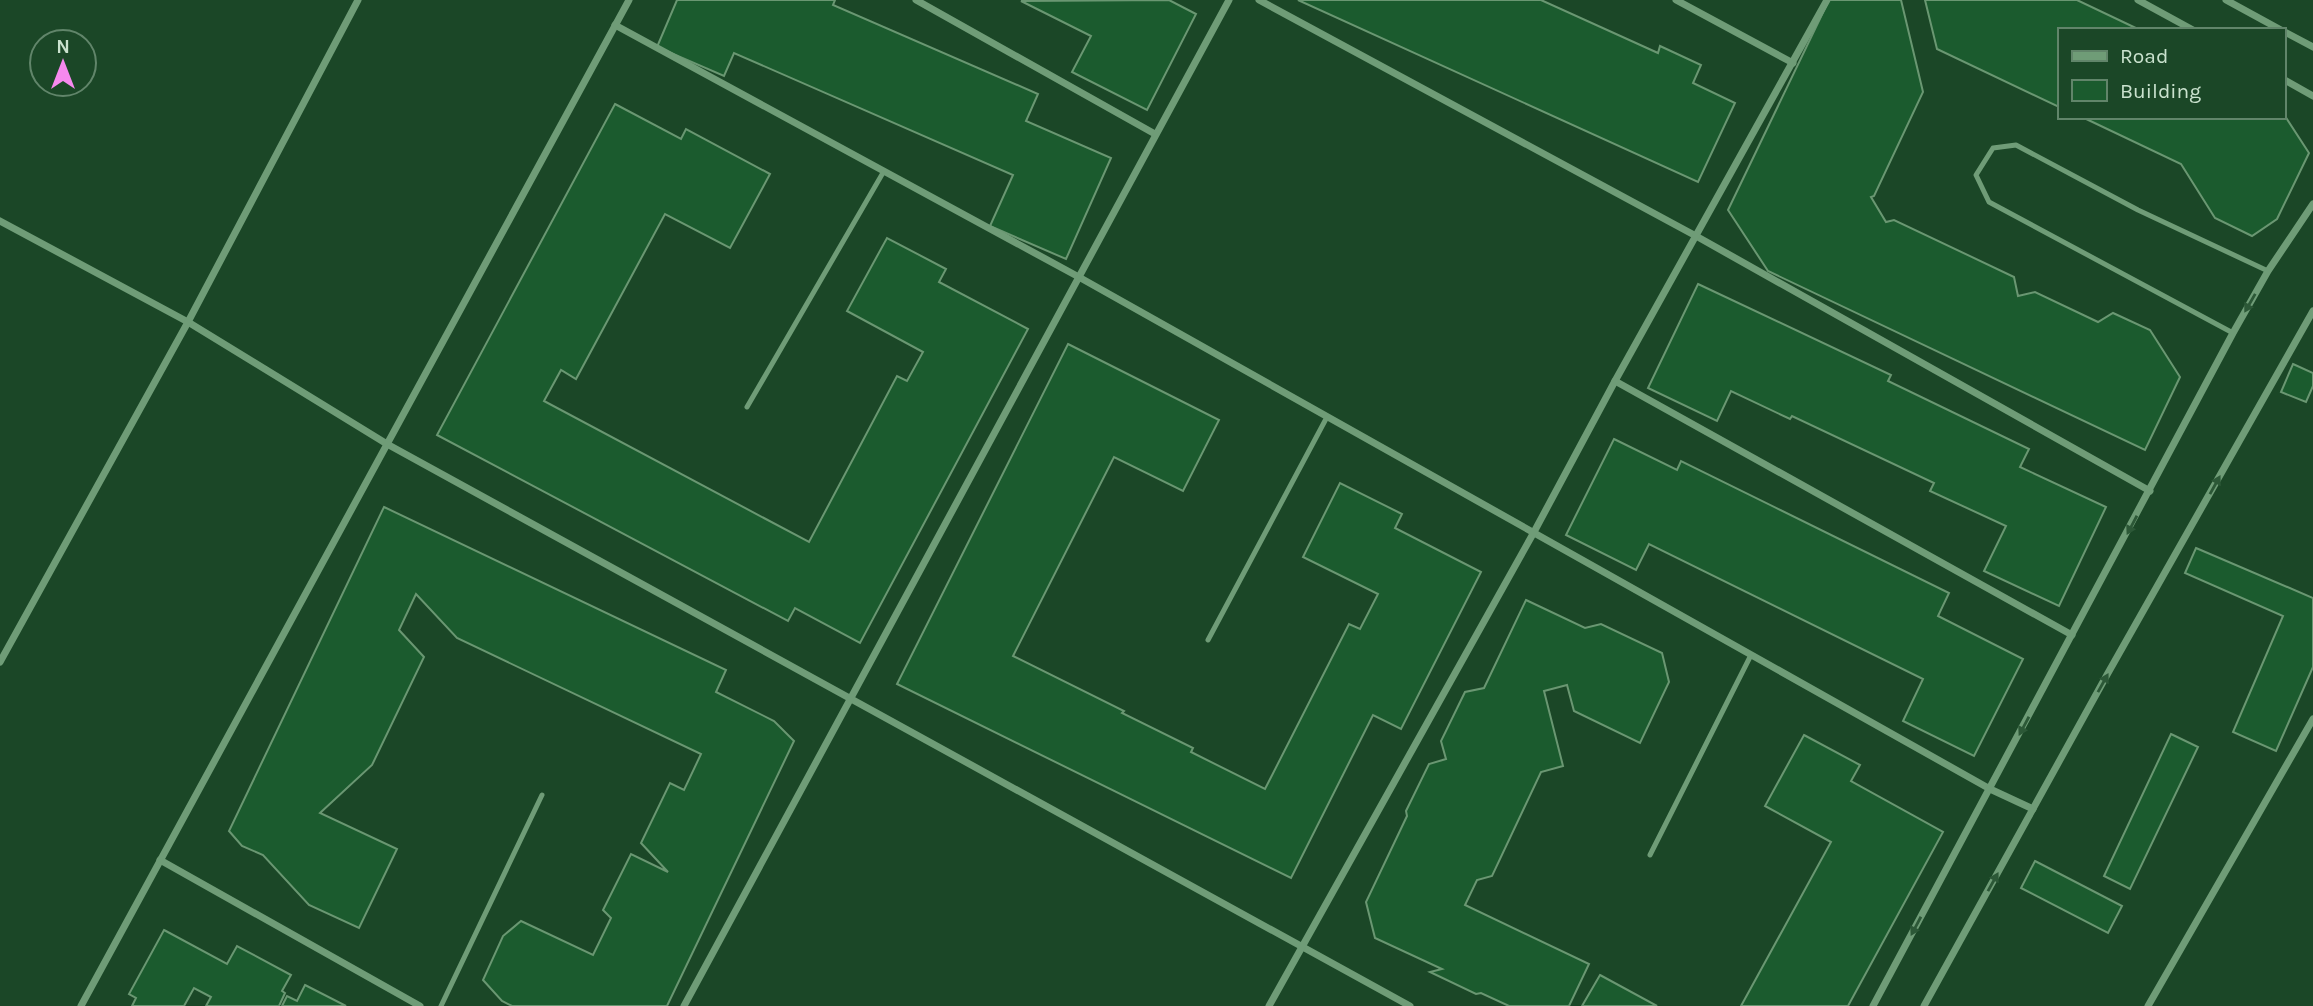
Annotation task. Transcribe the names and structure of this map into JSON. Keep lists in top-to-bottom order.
{
  "legend": ["Road", "Building"],
  "north": "top"
}
